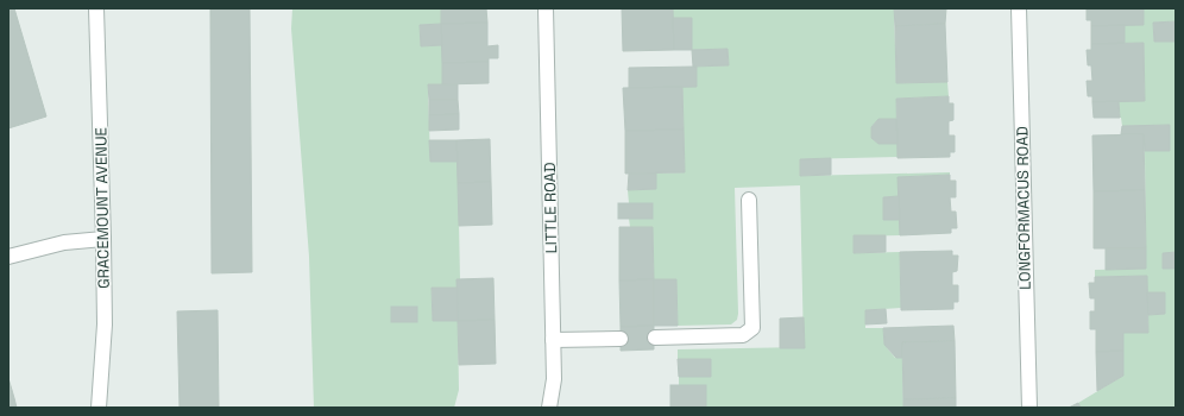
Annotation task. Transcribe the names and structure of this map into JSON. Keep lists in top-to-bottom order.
{
  "streets": {
    "street": ["GRACEMOUNT AVENUE", "LITTLE ROAD", "LONGFORMACUS ROAD"]
  }
}
